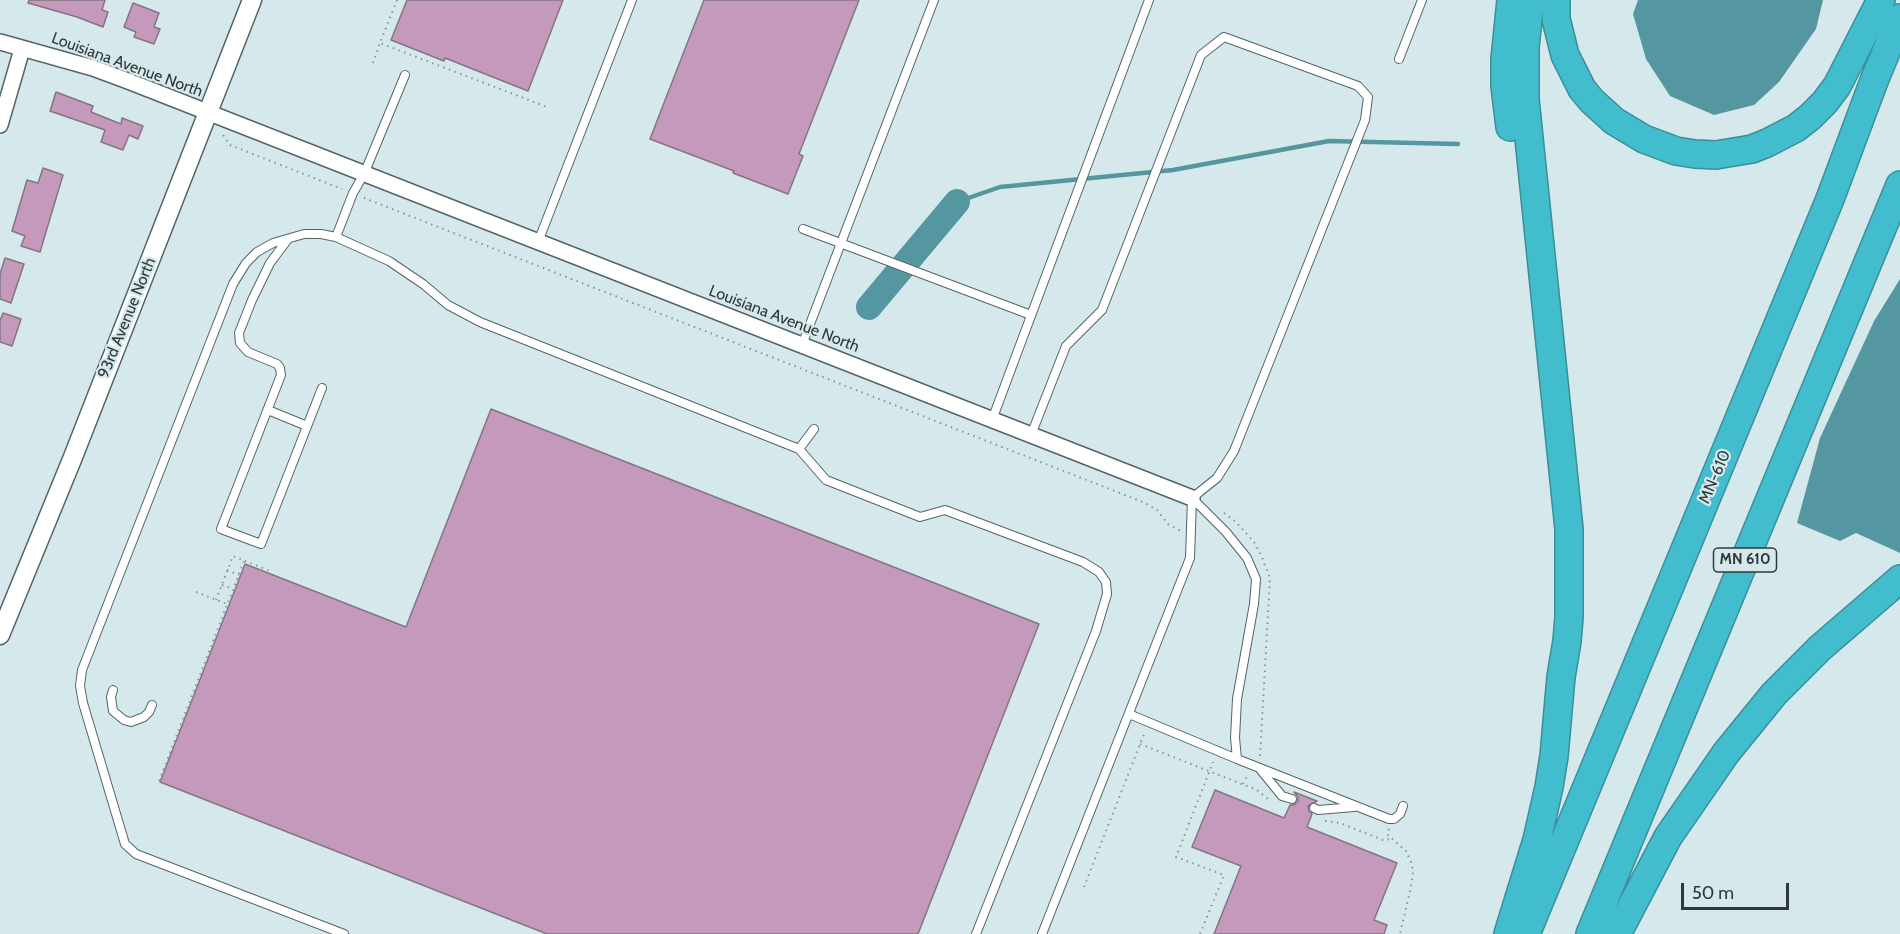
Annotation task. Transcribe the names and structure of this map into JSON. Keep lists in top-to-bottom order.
{
  "streets": {
    "highway": ["MN-610", "MN 610"],
    "street": ["Louisiana Avenue North", "93rd Avenue North"]
  },
  "crossings": [
    ["Louisiana Avenue North", "93rd Avenue North"]
  ],
  "scale_bar": "50 m"
}
